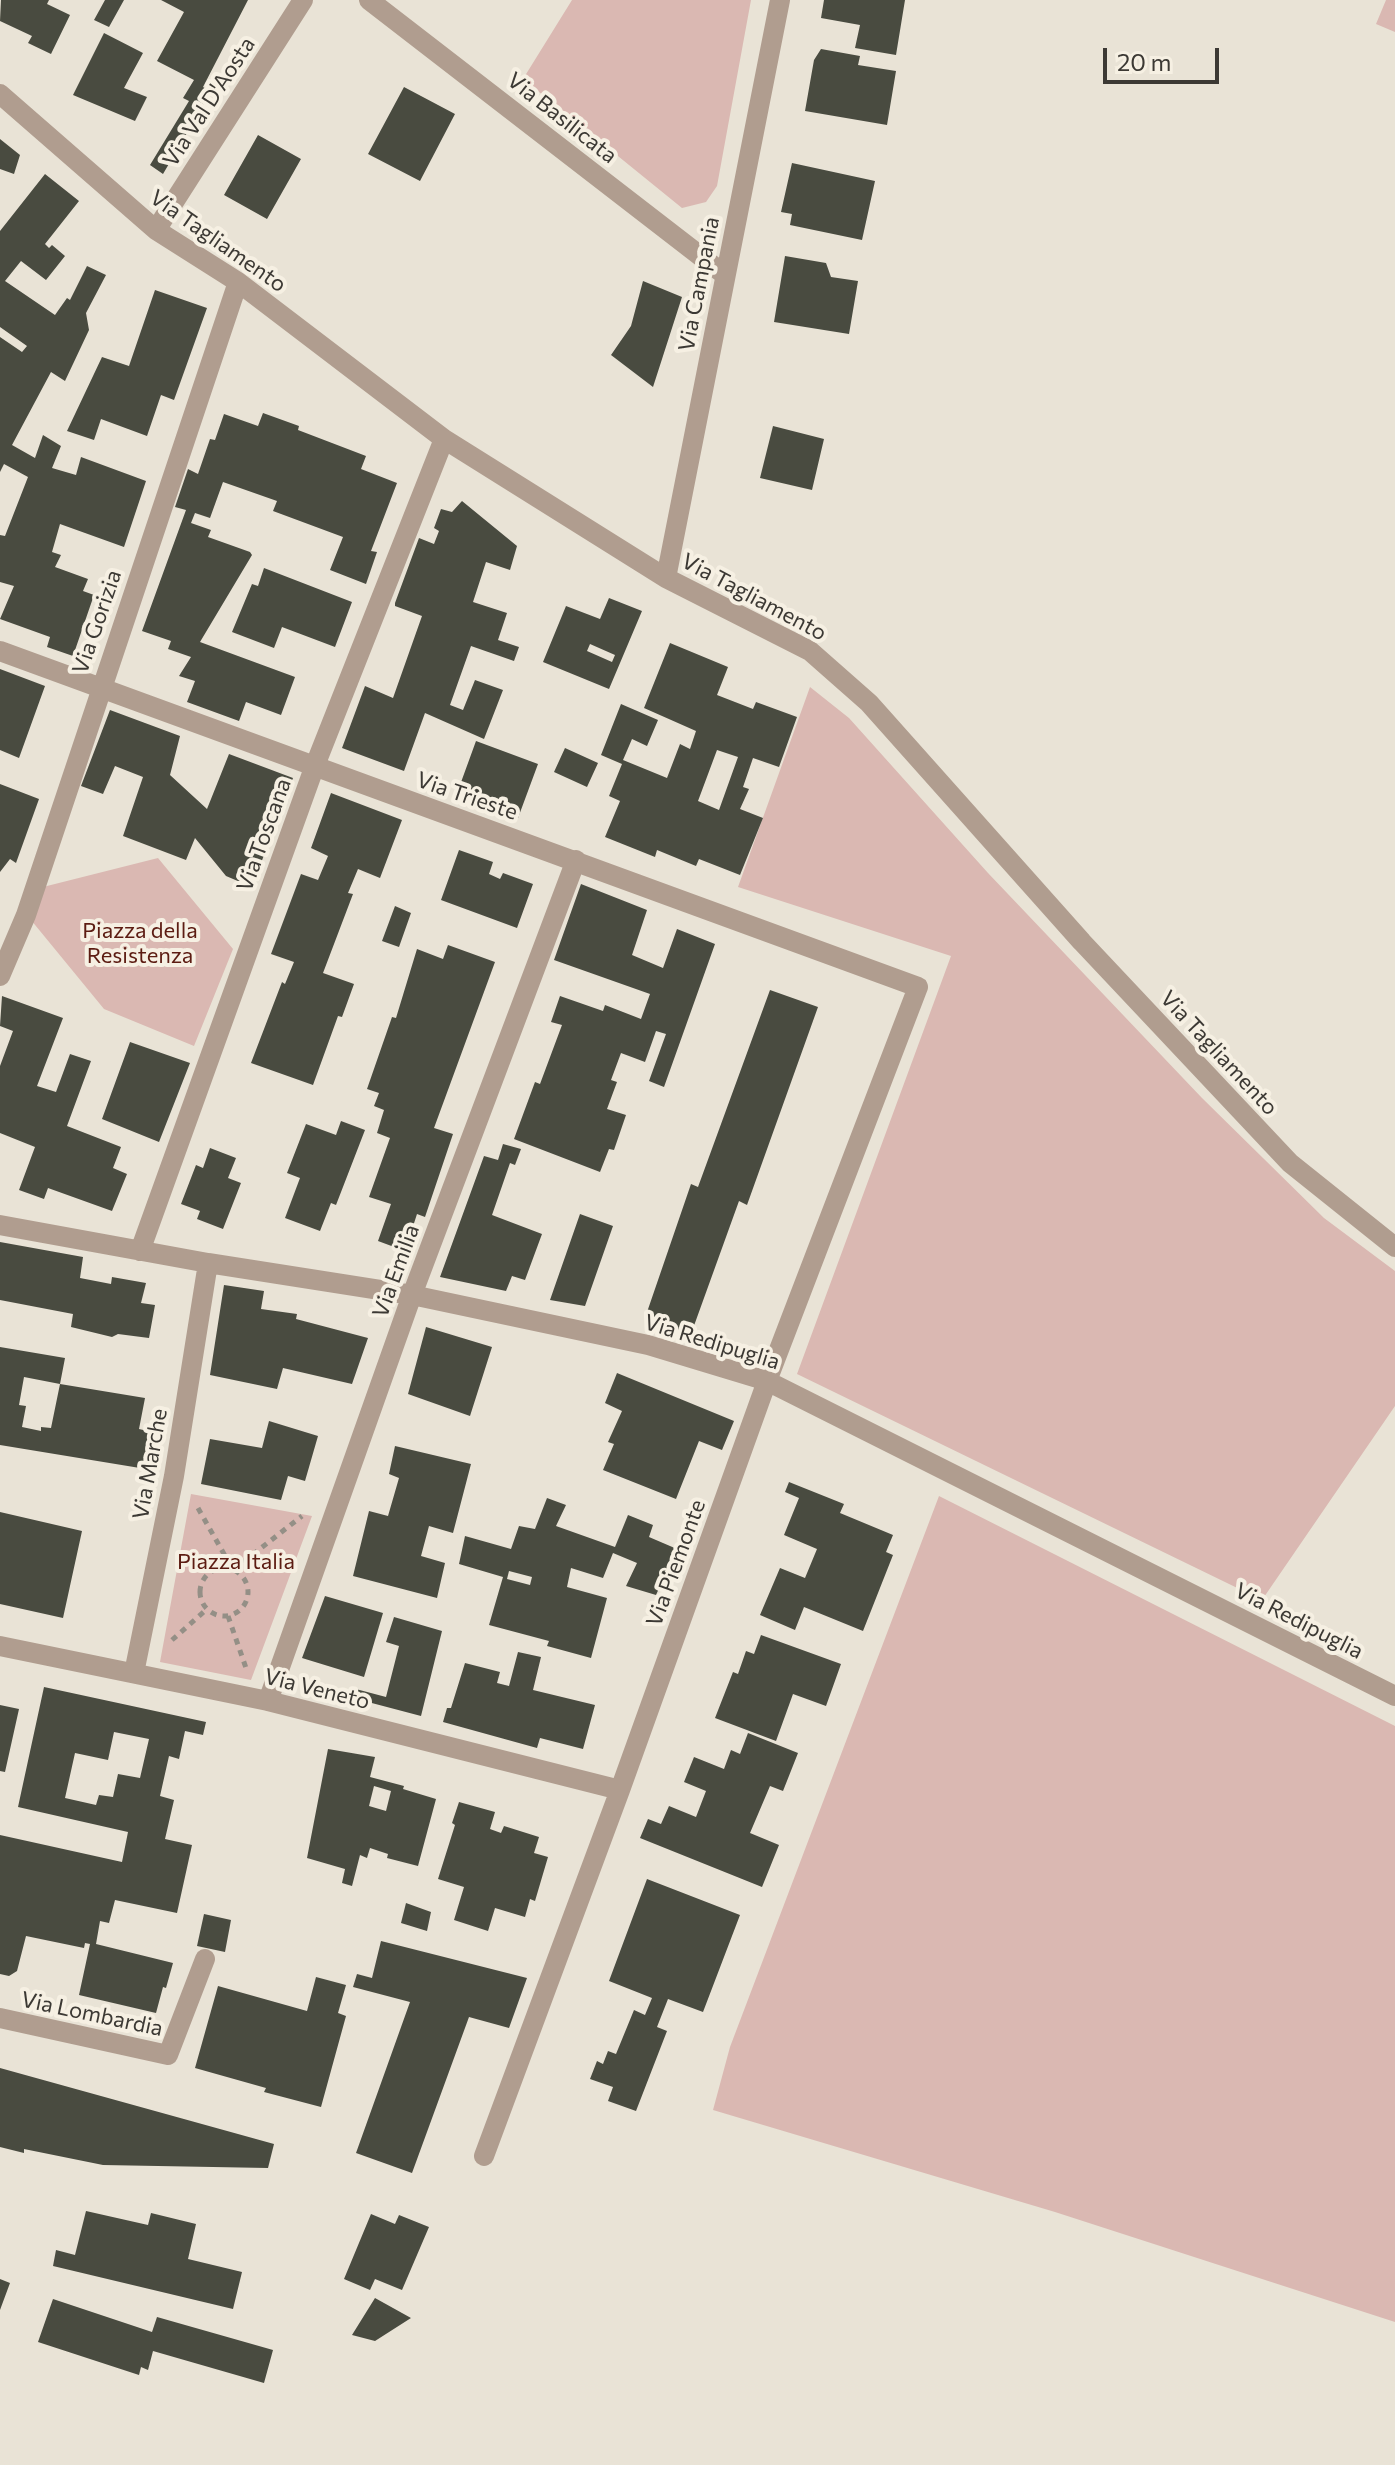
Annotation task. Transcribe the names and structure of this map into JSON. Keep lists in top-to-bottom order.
{
  "streets": {
    "street": [
      "Via Val D'Aosta",
      "Via Basilicata",
      "Via Tagliamento",
      "Via Campania",
      "Via Gorizia",
      "Via Trieste",
      "Via Toscana",
      "Via Emilia",
      "Via Redipuglia",
      "Via Marche",
      "Via Piemonte",
      "Via Veneto",
      "Via Lombardia"
    ]
  },
  "crossings": [
    ["Via Val D'Aosta", "Via Tagliamento"],
    ["Via Basilicata", "Via Campania"],
    ["Via Tagliamento", "Via Campania"],
    ["Via Tagliamento", "Via Gorizia"],
    ["Via Tagliamento", "Via Toscana"],
    ["Via Gorizia", "Via Trieste"],
    ["Via Trieste", "Via Toscana"],
    ["Via Trieste", "Via Emilia"],
    ["Via Trieste", "Via Piemonte"],
    ["Via Toscana", "Via Redipuglia"],
    ["Via Emilia", "Via Redipuglia"],
    ["Via Emilia", "Via Veneto"],
    ["Via Redipuglia", "Via Marche"],
    ["Via Redipuglia", "Via Piemonte"],
    ["Via Marche", "Via Veneto"],
    ["Via Piemonte", "Via Veneto"]
  ],
  "parks": ["Piazza della Resistenza", "Piazza Italia"],
  "scale_bar": "20 m"
}
